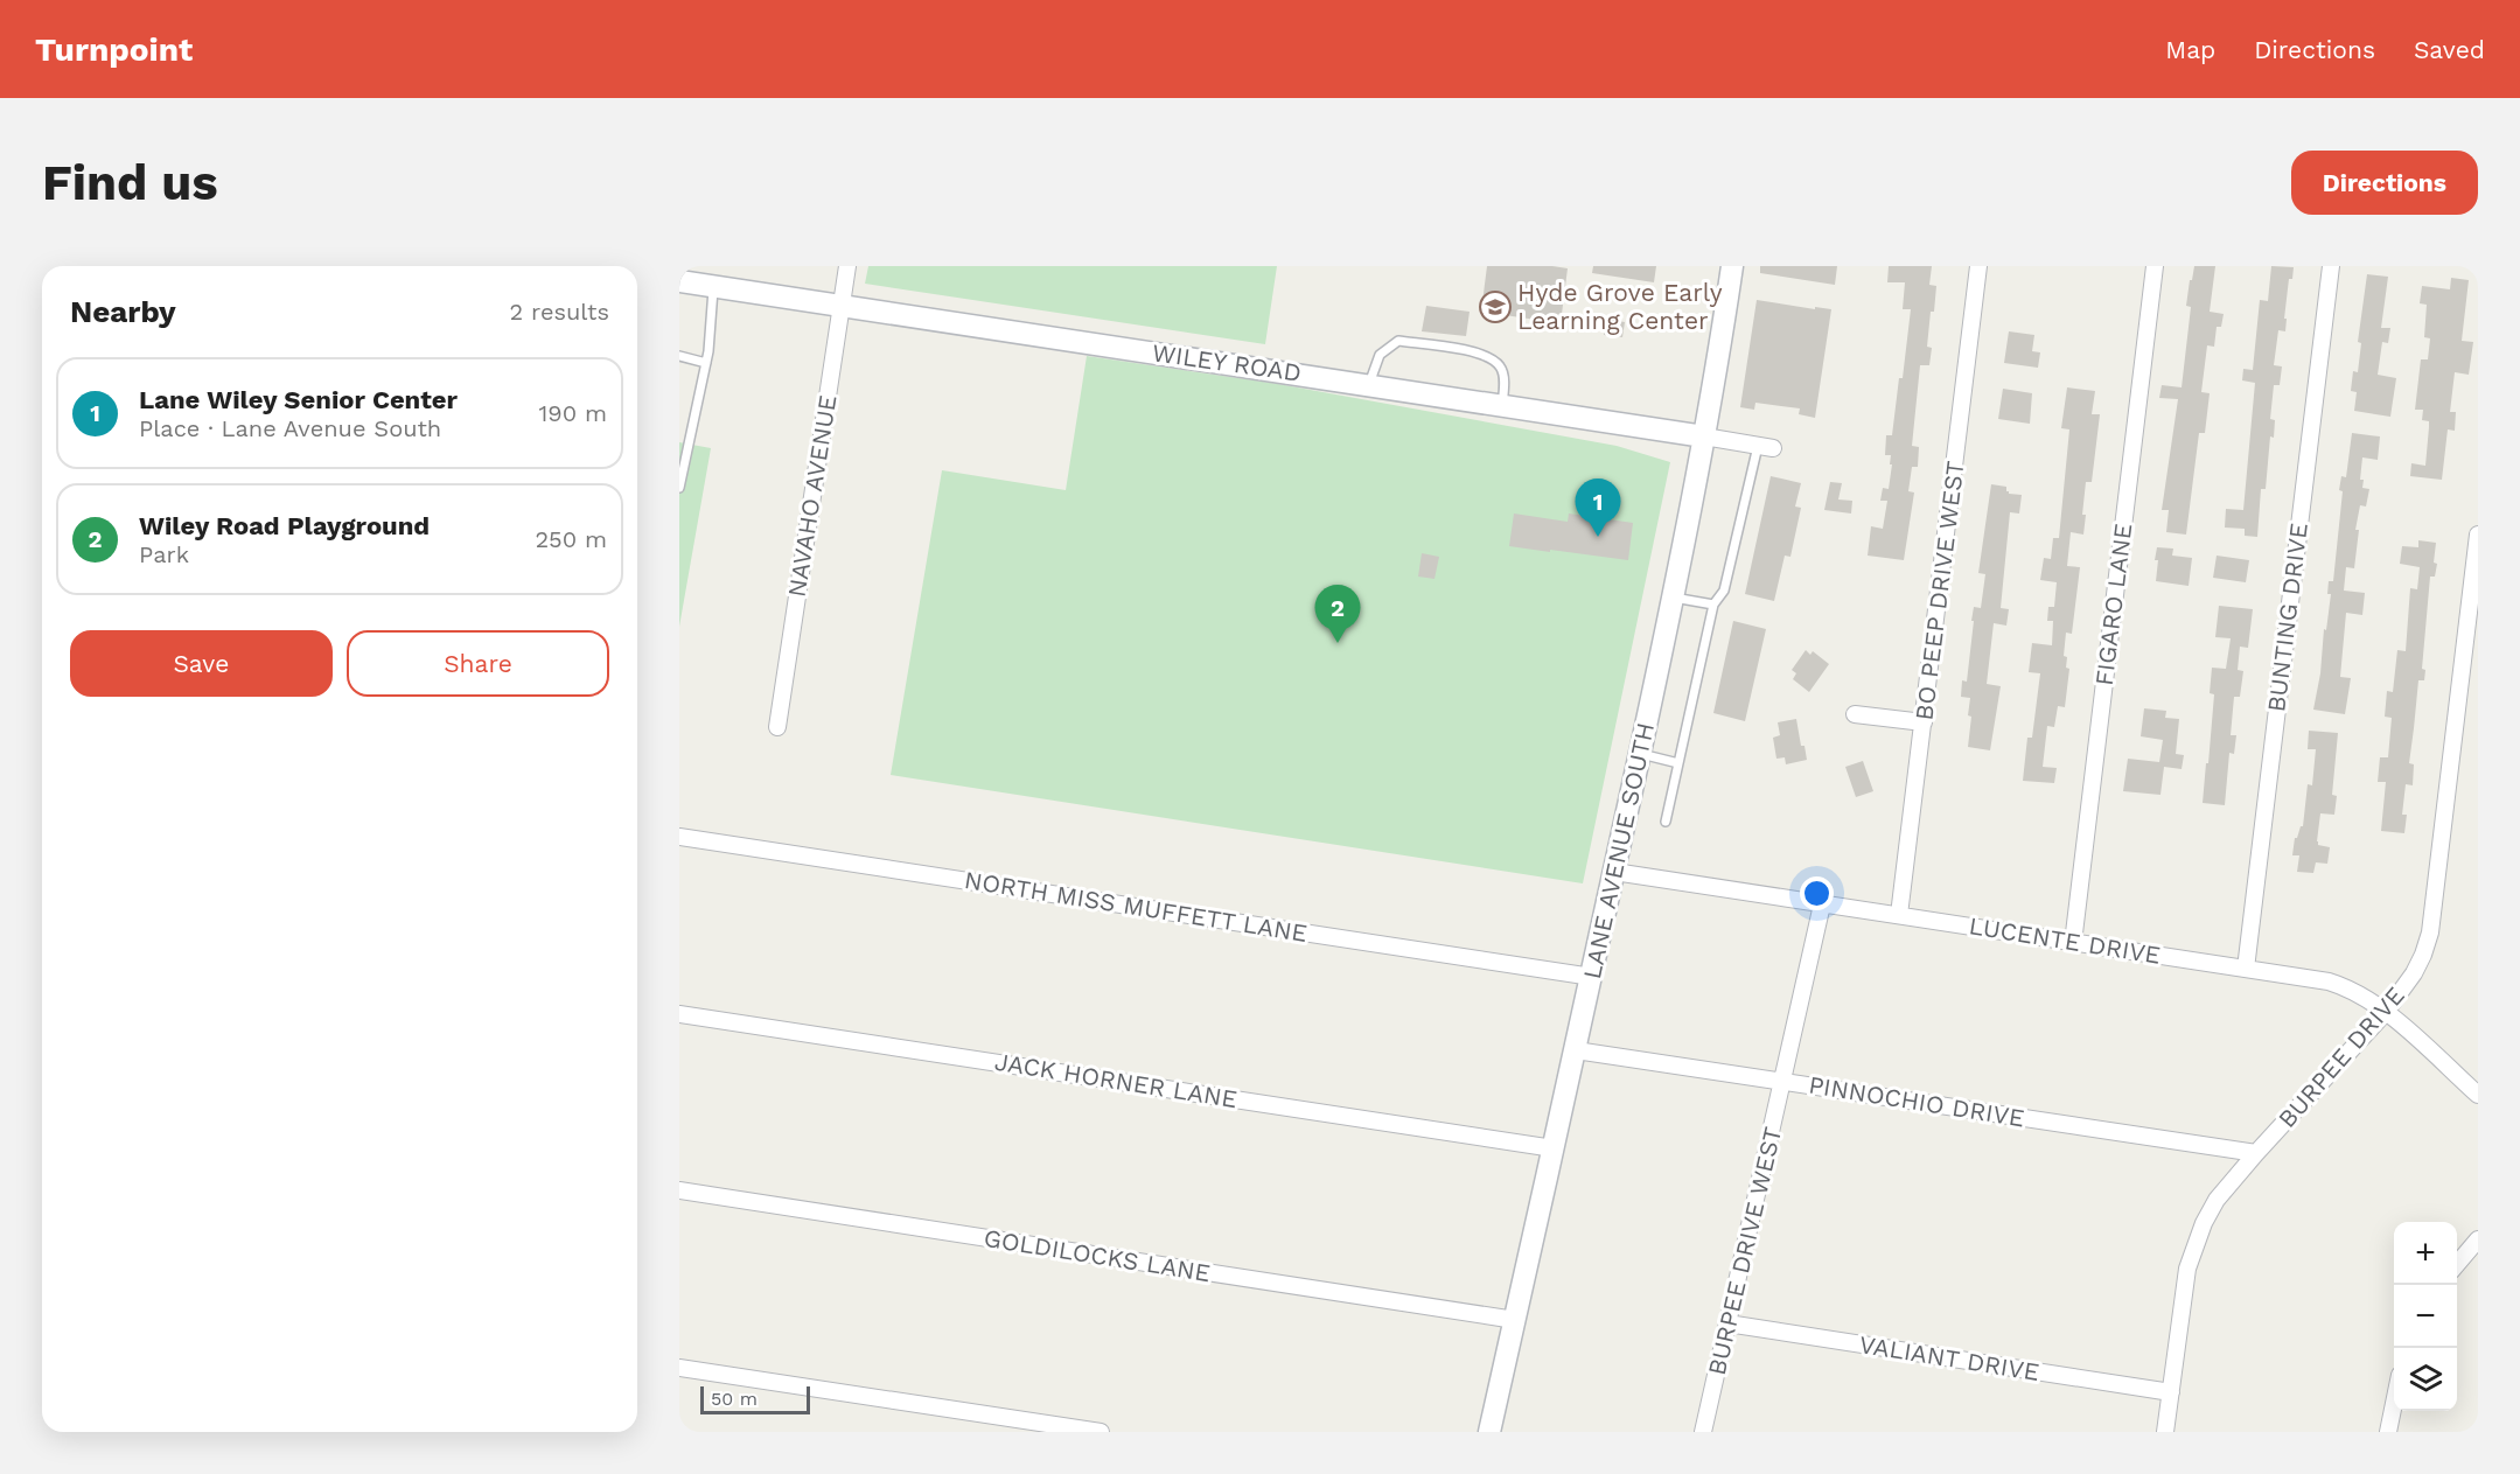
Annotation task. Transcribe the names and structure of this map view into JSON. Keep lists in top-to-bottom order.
{
  "streets": {
    "main road": ["WILEY ROAD", "LANE AVENUE SOUTH"],
    "street": [
      "NAVAHO AVENUE",
      "BO PEEP DRIVE WEST",
      "FIGARO LANE",
      "BUNTING DRIVE",
      "NORTH MISS MUFFETT LANE",
      "LUCENTE DRIVE",
      "BURPEE DRIVE",
      "JACK HORNER LANE",
      "PINNOCHIO DRIVE",
      "BURPEE DRIVE WEST",
      "GOLDILOCKS LANE",
      "VALIANT DRIVE"
    ]
  },
  "crossings": [
    ["WILEY ROAD", "NAVAHO AVENUE"],
    ["WILEY ROAD", "LANE AVENUE SOUTH"],
    ["BO PEEP DRIVE WEST", "LUCENTE DRIVE"],
    ["FIGARO LANE", "LUCENTE DRIVE"],
    ["BUNTING DRIVE", "LUCENTE DRIVE"],
    ["LANE AVENUE SOUTH", "NORTH MISS MUFFETT LANE"],
    ["LANE AVENUE SOUTH", "LUCENTE DRIVE"],
    ["LANE AVENUE SOUTH", "JACK HORNER LANE"],
    ["LANE AVENUE SOUTH", "PINNOCHIO DRIVE"],
    ["LANE AVENUE SOUTH", "GOLDILOCKS LANE"],
    ["LUCENTE DRIVE", "BURPEE DRIVE"],
    ["LUCENTE DRIVE", "BURPEE DRIVE WEST"],
    ["BURPEE DRIVE", "PINNOCHIO DRIVE"],
    ["BURPEE DRIVE", "VALIANT DRIVE"],
    ["PINNOCHIO DRIVE", "BURPEE DRIVE WEST"],
    ["BURPEE DRIVE WEST", "VALIANT DRIVE"]
  ],
  "places": {
    "school or university": ["Hyde Grove Early Learning Center"]
  },
  "scale_bar": "50 m",
  "page": {
    "header": "Turnpoint",
    "nav": ["Map", "Directions", "Saved"],
    "buttons": [
      "Directions",
      ["Save", "Share"]
    ],
    "title": "Find us",
    "heading": ["Nearby", "2 results"],
    "list": [
      {
        "mark": "1",
        "name": "Lane Wiley Senior Center",
        "note": "Place · Lane Avenue South",
        "value": "190 m"
      },
      {
        "mark": "2",
        "name": "Wiley Road Playground",
        "note": "Park",
        "value": "250 m"
      }
    ],
    "pins": ["1", "2"],
    "map_buttons": ["+", "−"],
    "scale": "50 m"
  }
}
